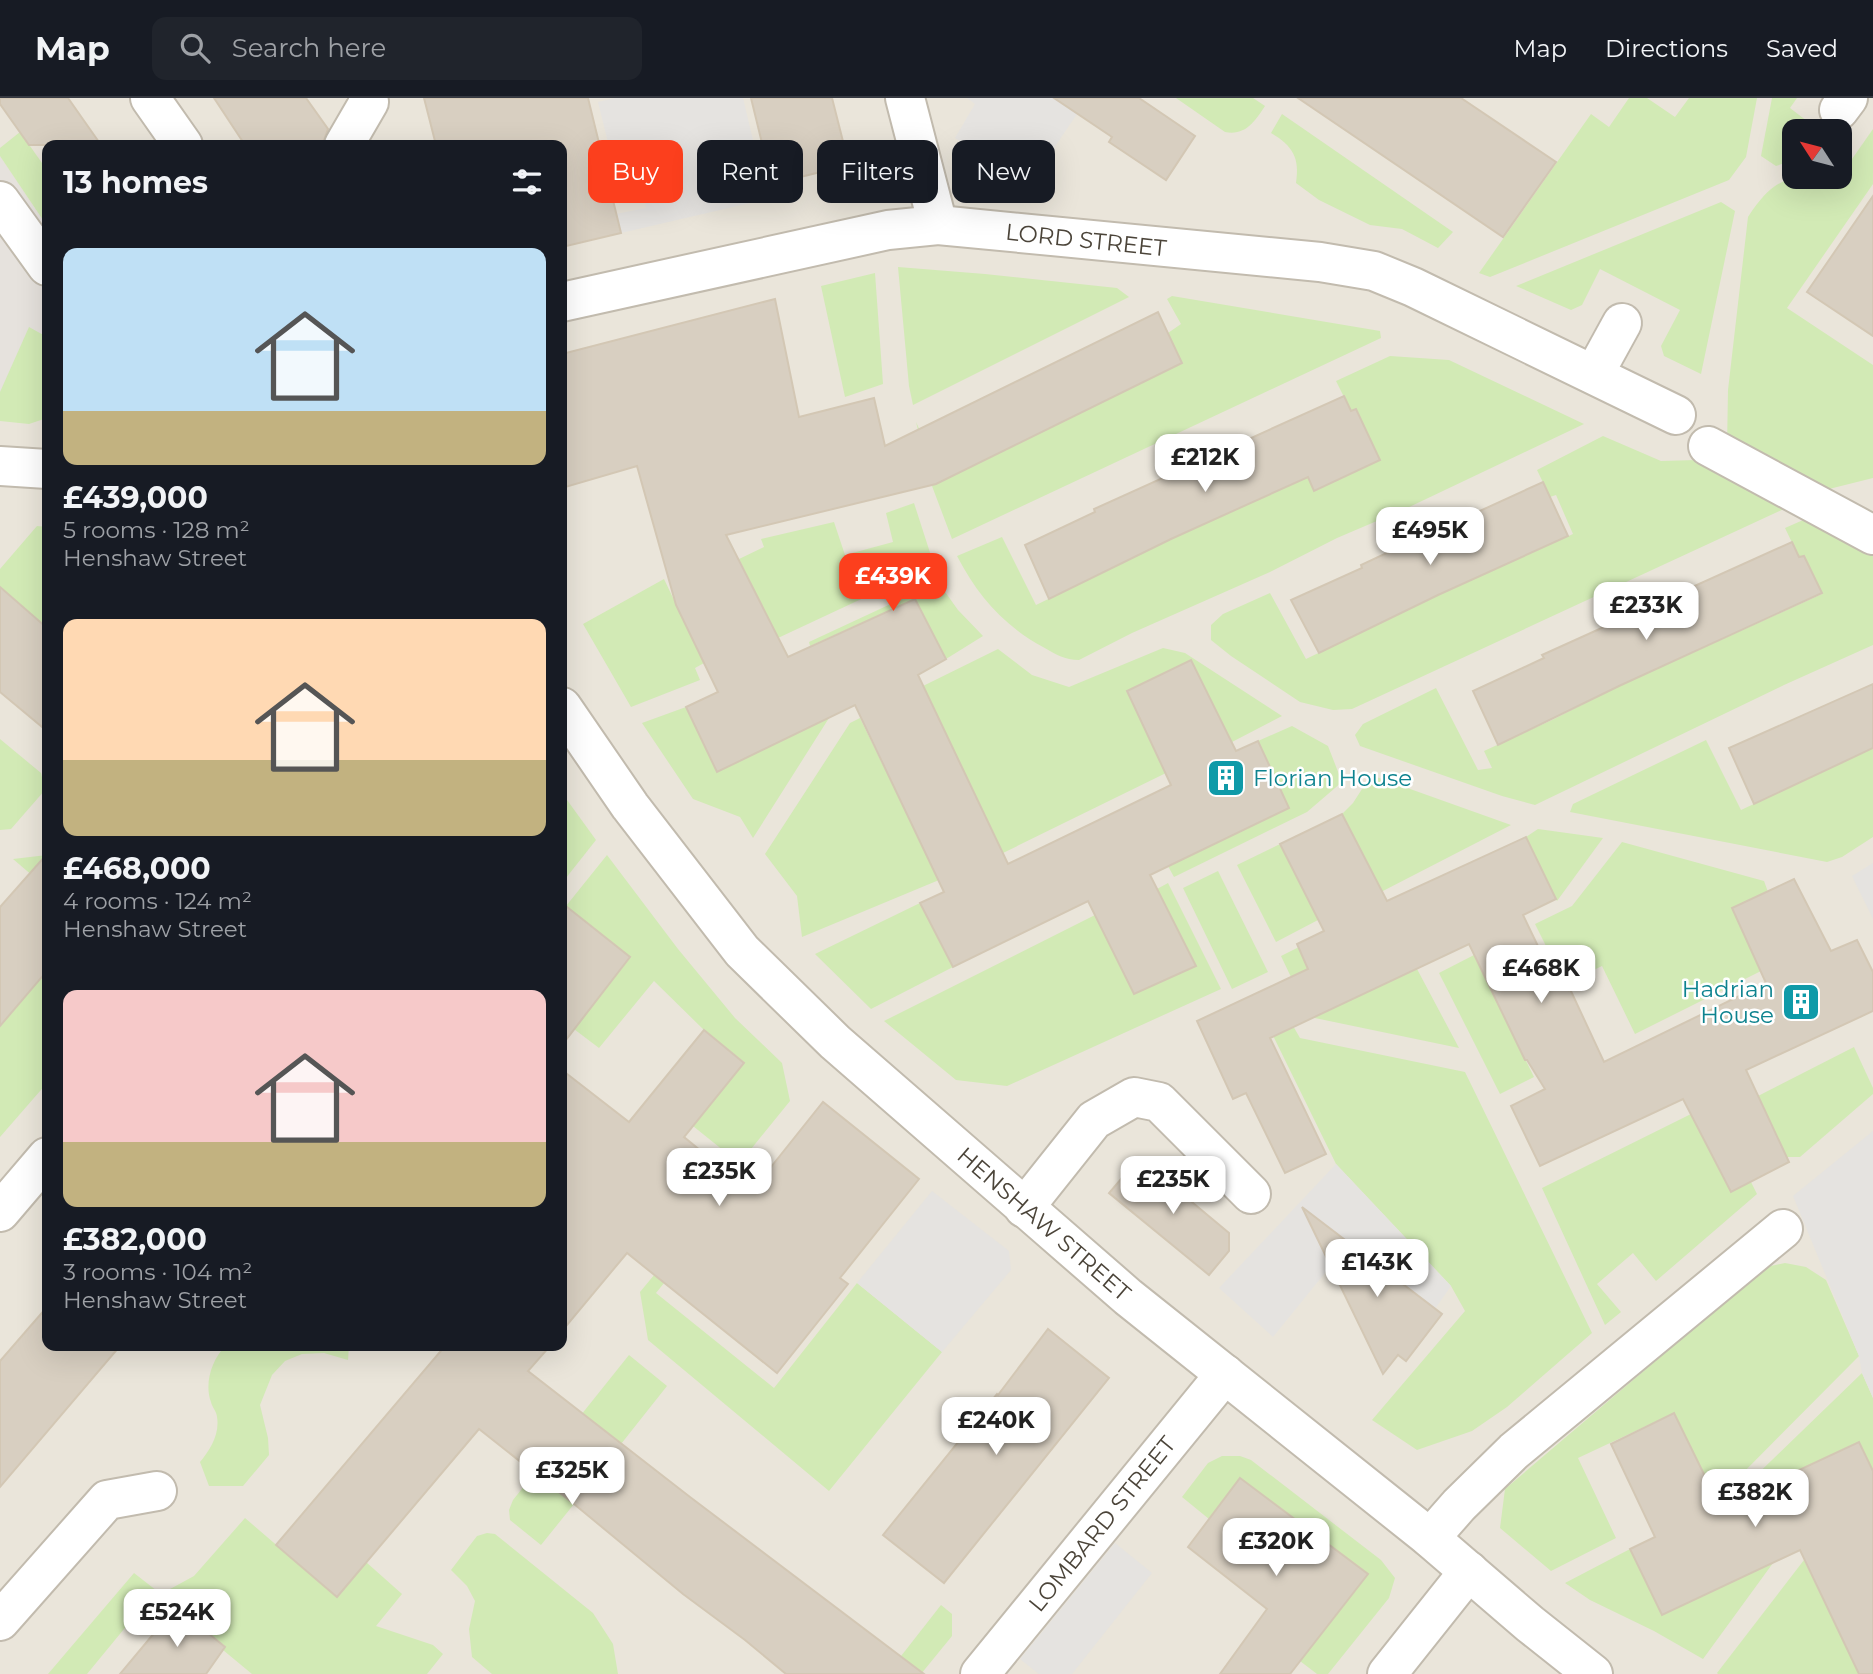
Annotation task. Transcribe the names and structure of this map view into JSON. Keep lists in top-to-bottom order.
{
  "streets": {
    "street": ["LORD STREET", "HENSHAW STREET", "LOMBARD STREET"]
  },
  "crossings": [
    ["HENSHAW STREET", "LOMBARD STREET"]
  ],
  "places": {
    "building": ["Florian House", "Hadrian House"]
  },
  "north": "top left",
  "page": {
    "header": "Map",
    "search": "Search here",
    "nav": ["Map", "Directions", "Saved"],
    "chip": [
      "Buy",
      "Rent",
      "Filters",
      "New"
    ],
    "heading": "13 homes",
    "list": [
      {
        "name": "£439,000",
        "note": "5 rooms · 128 m² · Henshaw Street"
      },
      {
        "name": "£468,000",
        "note": "4 rooms · 124 m² · Henshaw Street"
      },
      {
        "name": "£382,000",
        "note": "3 rooms · 104 m² · Henshaw Street"
      }
    ],
    "price": [
      "£212K",
      "£495K",
      "£439K",
      "£233K",
      "£468K",
      "£235K",
      "£235K",
      "£143K",
      "£240K",
      "£325K",
      "£382K",
      "£320K",
      "£524K"
    ]
  }
}
